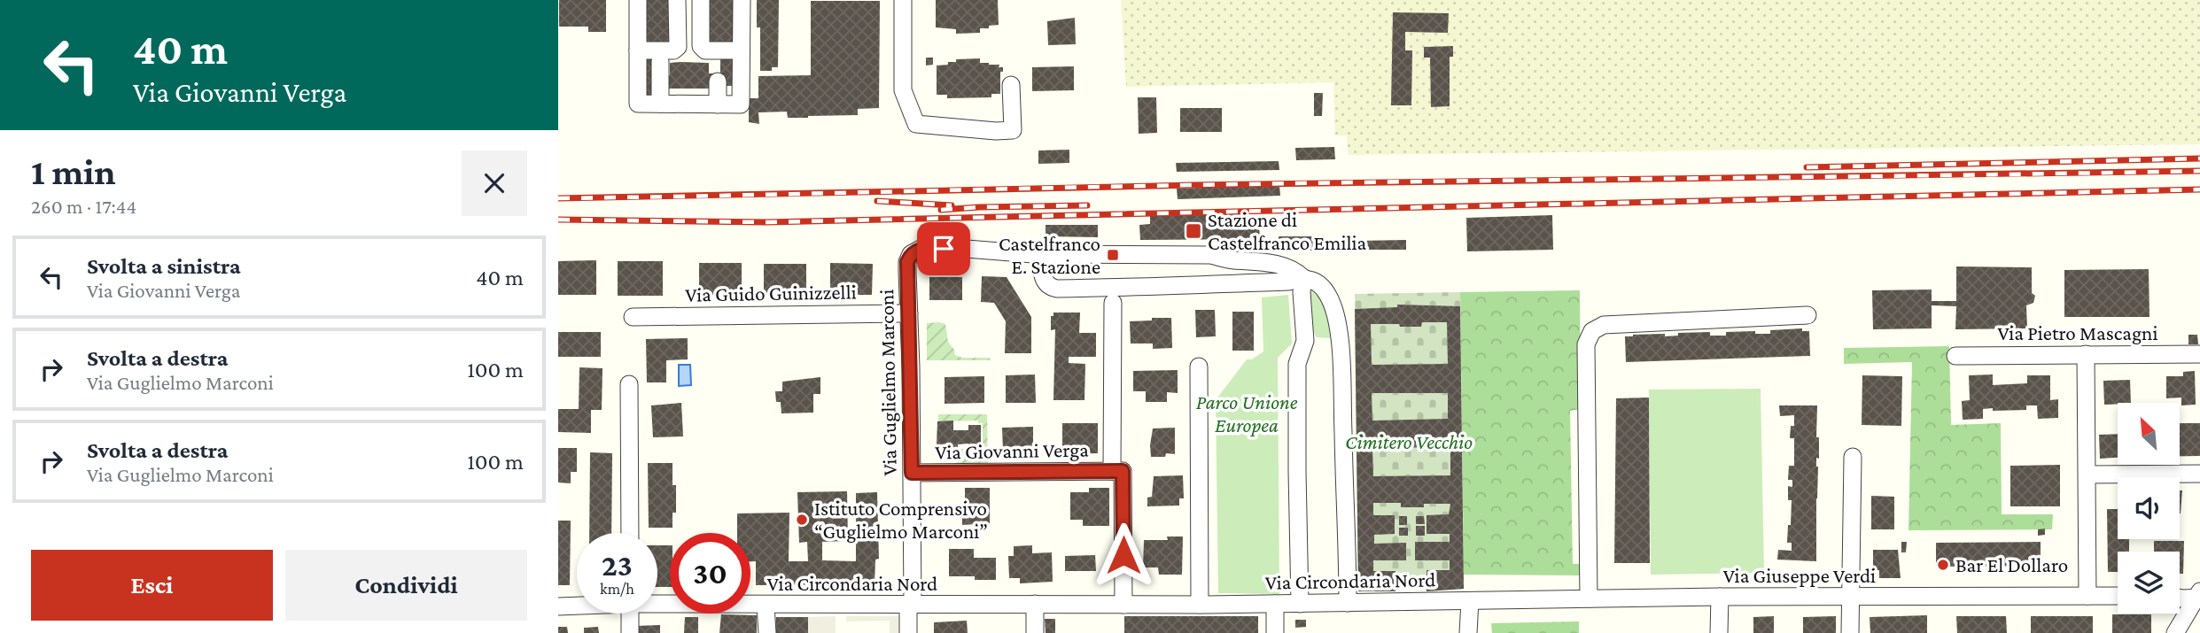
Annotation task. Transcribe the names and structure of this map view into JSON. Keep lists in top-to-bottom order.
{
  "streets": {
    "street": [
      "Via Guido Guinizzelli",
      "Via Pietro Mascagni",
      "Via Guglielmo Marconi",
      "Via Giovanni Verga",
      "Via Giuseppe Verdi",
      "Via Circondaria Nord"
    ]
  },
  "crossings": [
    ["Via Guido Guinizzelli", "Via Guglielmo Marconi"],
    ["Via Guglielmo Marconi", "Via Giovanni Verga"],
    ["Via Guglielmo Marconi", "Via Circondaria Nord"],
    ["Via Giuseppe Verdi", "Via Circondaria Nord"]
  ],
  "parks": ["Parco Unione Europea", "Cimitero Vecchio"],
  "places": {
    "transit": ["Stazione di Castelfranco Emilia", "Castelfranco E. Stazione"],
    "other": ["Istituto Comprensivo “Guglielmo Marconi”", "Bar El Dollaro"]
  },
  "north": "top left",
  "page": {
    "turn": ["40 m", "Via Giovanni Verga"],
    "heading": ["1 min", "260 m · 17:44"],
    "list": [
      {
        "name": "Svolta a sinistra",
        "note": "Via Giovanni Verga",
        "value": "40 m"
      },
      {
        "name": "Svolta a destra",
        "note": "Via Guglielmo Marconi",
        "value": "100 m"
      },
      {
        "name": "Svolta a destra",
        "note": "Via Guglielmo Marconi",
        "value": "100 m"
      }
    ],
    "speed": "23 km/h",
    "limit": "30",
    "buttons": ["Esci", "Condividi"]
  }
}
